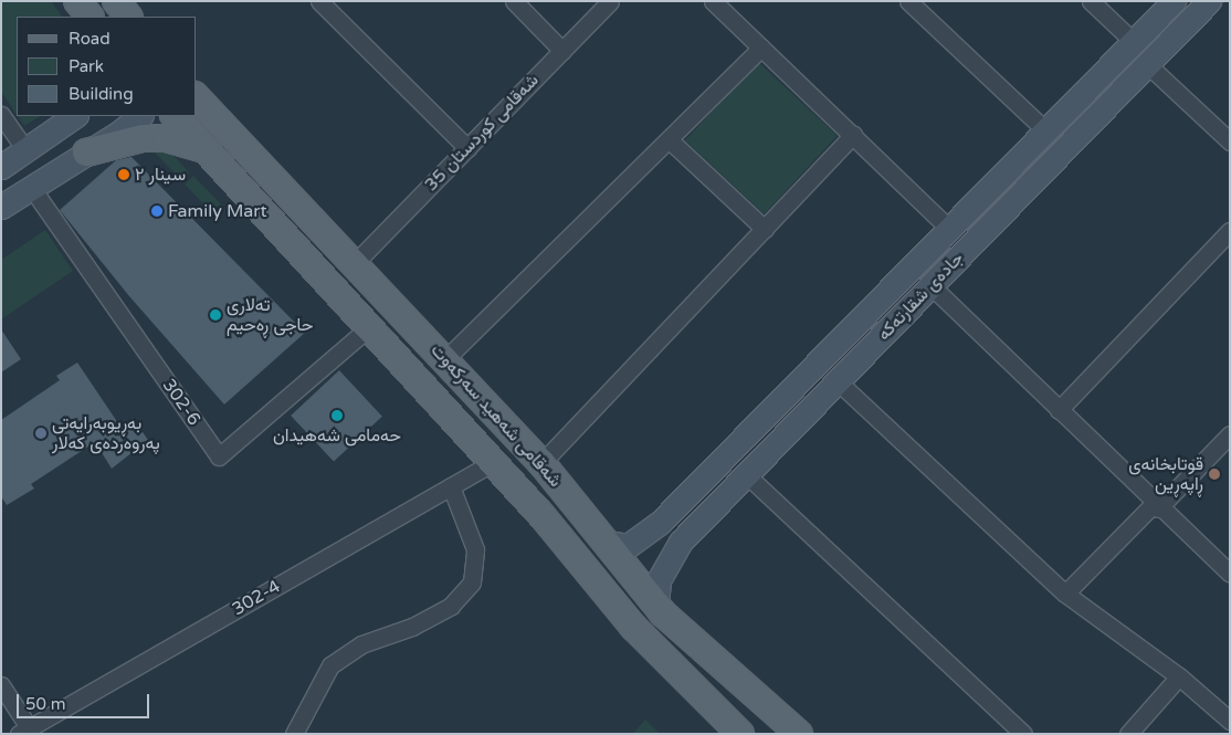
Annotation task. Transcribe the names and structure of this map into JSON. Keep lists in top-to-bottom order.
{
  "streets": {
    "main road": ["جادەی شقارتەکە", "شەقامی شەهید سەرکەوت"],
    "street": ["شەقامی کوردستان 35", "302-6", "302-4"]
  },
  "crossings": [
    ["شەقامی کوردستان 35", "شەقامی شەهید سەرکەوت"],
    ["جادەی شقارتەکە", "شەقامی شەهید سەرکەوت"],
    ["302-6", "شەقامی شەهید سەرکەوت"],
    ["شەقامی شەهید سەرکەوت", "302-4"]
  ],
  "places": [
    "سینار ٢",
    "Family Mart",
    "تەلاری حاجی ڕەحیم",
    "حەمامی شەهیدان",
    "بەڕیوبەرایەتی پەروەردەی کەلار",
    "قوتابخانەی ڕاپەڕین"
  ],
  "legend": ["Road", "Park", "Building"],
  "scale_bar": "50 m"
}
